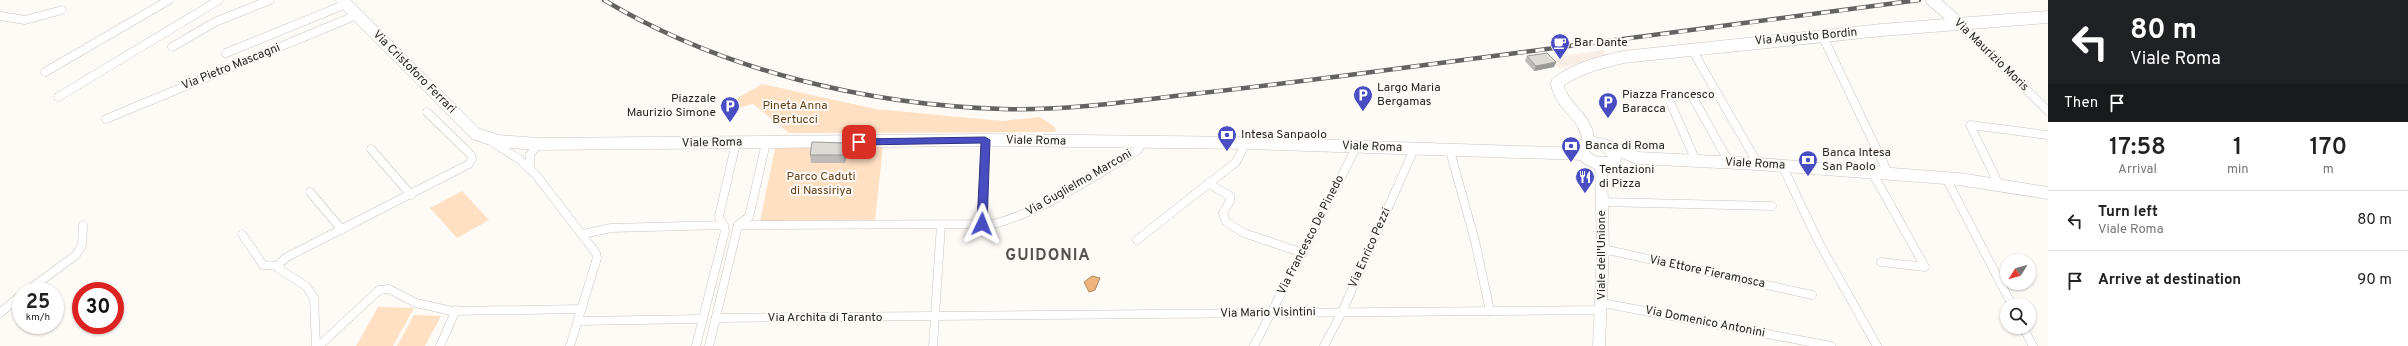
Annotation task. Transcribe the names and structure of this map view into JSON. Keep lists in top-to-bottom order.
{
  "streets": {
    "main road": [
      "Via Augusto Bordin",
      "Via Maurizio Moris",
      "Via Cristoforo Ferrari",
      "Viale Roma",
      "Viale dell'Unione"
    ],
    "street": [
      "Via Pietro Mascagni",
      "Via Guglielmo Marconi",
      "Via Francesco De Pinedo",
      "Via Enrico Pezzi",
      "Via Ettore Fieramosca",
      "Via Mario Visintini",
      "Via Archita di Taranto",
      "Via Domenico Antonini"
    ]
  },
  "crossings": [
    ["Via Augusto Bordin", "Via Maurizio Moris"],
    ["Via Augusto Bordin", "Viale Roma"],
    ["Via Pietro Mascagni", "Via Cristoforo Ferrari"],
    ["Via Cristoforo Ferrari", "Viale Roma"],
    ["Viale Roma", "Via Guglielmo Marconi"],
    ["Viale Roma", "Via Francesco De Pinedo"],
    ["Viale Roma", "Via Enrico Pezzi"],
    ["Viale Roma", "Viale dell'Unione"],
    ["Via Francesco De Pinedo", "Via Mario Visintini"],
    ["Via Enrico Pezzi", "Via Mario Visintini"],
    ["Viale dell'Unione", "Via Ettore Fieramosca"],
    ["Viale dell'Unione", "Via Mario Visintini"],
    ["Viale dell'Unione", "Via Domenico Antonini"],
    ["Via Mario Visintini", "Via Archita di Taranto"],
    ["Via Mario Visintini", "Via Domenico Antonini"]
  ],
  "districts": ["GUIDONIA"],
  "parks": ["Pineta Anna Bertucci", "Parco Caduti di Nassiriya"],
  "places": {
    "cafe": ["Bar Dante"],
    "parking": ["Largo Maria Bergamas", "Piazza Francesco Baracca", "Piazzale Maurizio Simone"],
    "bank": ["Intesa Sanpaolo", "Banca di Roma", "Banca Intesa San Paolo"],
    "restaurant": ["Tentazioni di Pizza"]
  },
  "north": "bottom left",
  "page": {
    "turn": ["80 m", "Viale Roma"],
    "then": "Then",
    "eta": [
      "17:58",
      "Arrival",
      "1",
      "min",
      "170",
      "m"
    ],
    "list": [
      {
        "name": "Turn left",
        "note": "Viale Roma",
        "value": "80 m"
      },
      {
        "name": "Arrive at destination",
        "value": "90 m"
      }
    ],
    "speed": "25 km/h",
    "limit": "30"
  }
}
